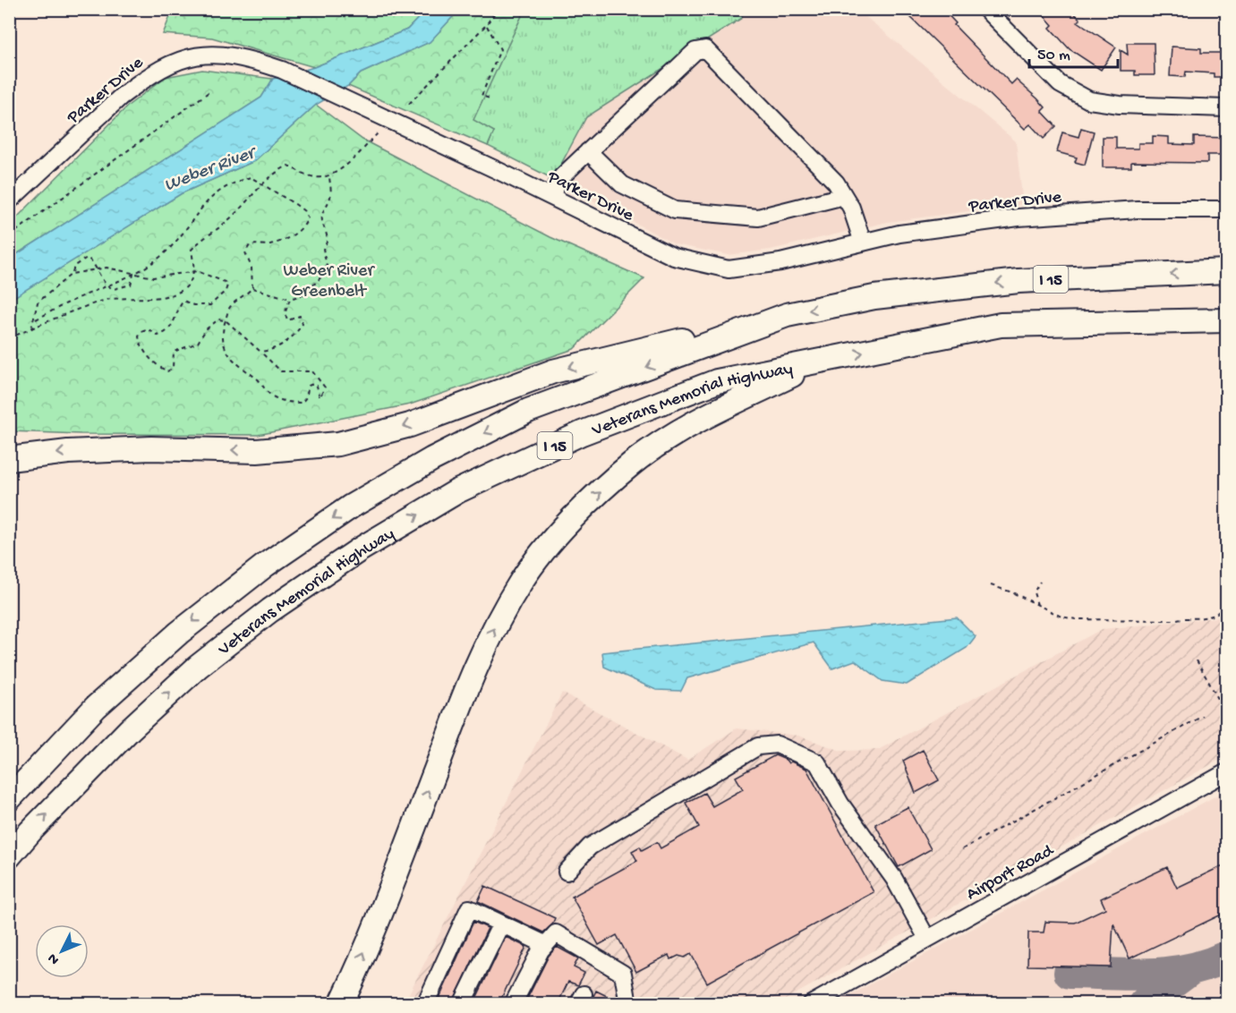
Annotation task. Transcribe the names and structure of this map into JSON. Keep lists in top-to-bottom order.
{
  "streets": {
    "highway": ["I 15", "Veterans Memorial Highway"],
    "street": ["Parker Drive", "Airport Road"]
  },
  "water": ["Weber River"],
  "parks": ["Weber River Greenbelt"],
  "scale_bar": "50 m",
  "north": "bottom left"
}
